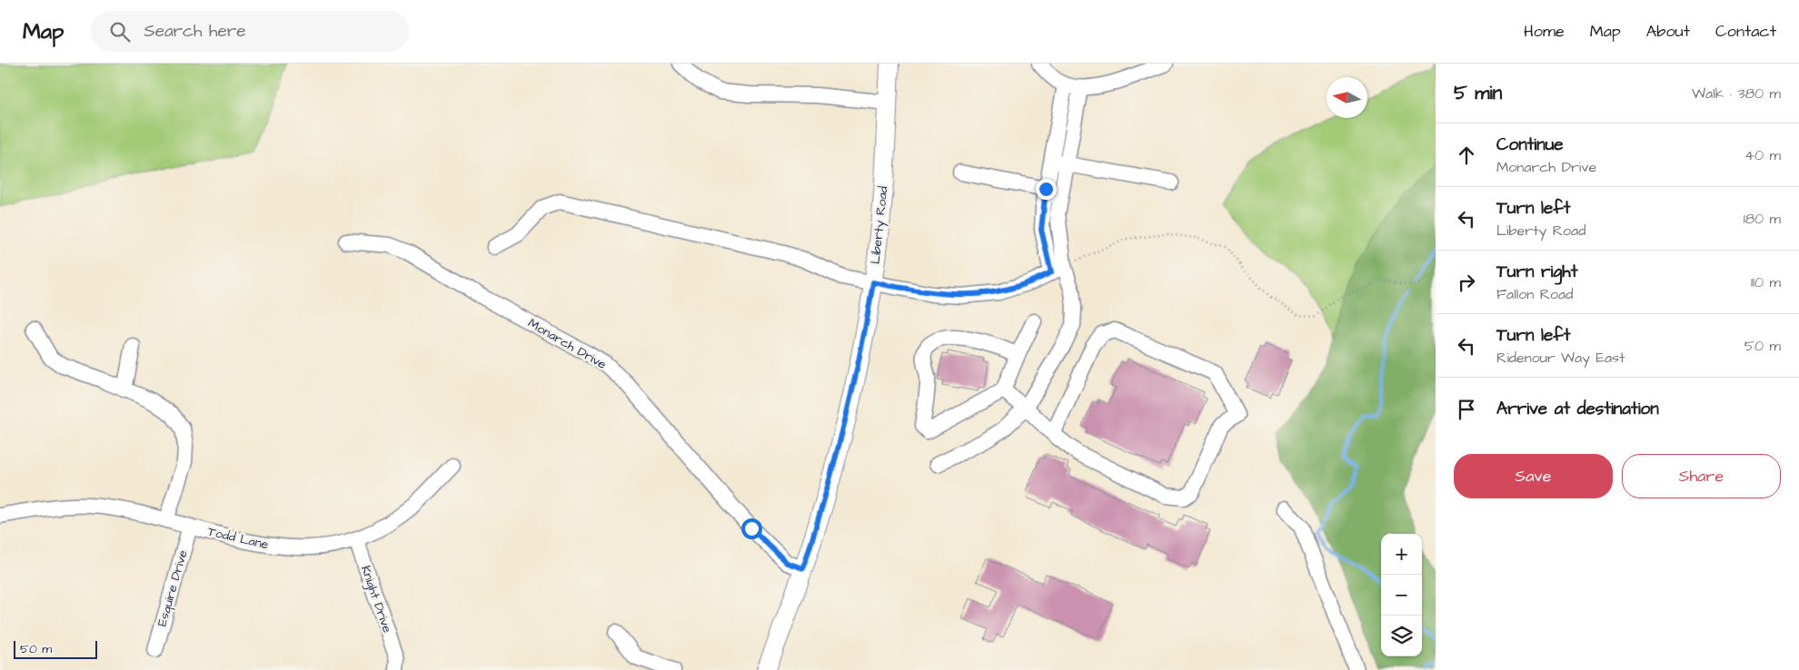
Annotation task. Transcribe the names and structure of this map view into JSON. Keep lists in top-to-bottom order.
{
  "streets": {
    "main road": ["Liberty Road"],
    "street": [
      "Monarch Drive",
      "Todd Lane",
      "Esquire Drive",
      "Knight Drive"
    ]
  },
  "crossings": [
    ["Liberty Road", "Monarch Drive"],
    ["Todd Lane", "Esquire Drive"],
    ["Todd Lane", "Knight Drive"]
  ],
  "scale_bar": "50 m",
  "north": "left",
  "page": {
    "header": "Map",
    "search": "Search here",
    "nav": [
      "Home",
      "Map",
      "About",
      "Contact"
    ],
    "heading": ["5 min", "Walk · 380 m"],
    "list": [
      ["Continue", "Monarch Drive", "40 m"],
      ["Turn left", "Liberty Road", "180 m"],
      ["Turn right", "Fallon Road", "110 m"],
      ["Turn left", "Ridenour Way East", "50 m"],
      "Arrive at destination"
    ],
    "buttons": ["Save", "Share"],
    "map_buttons": ["+", "−"],
    "scale": "50 m"
  }
}
